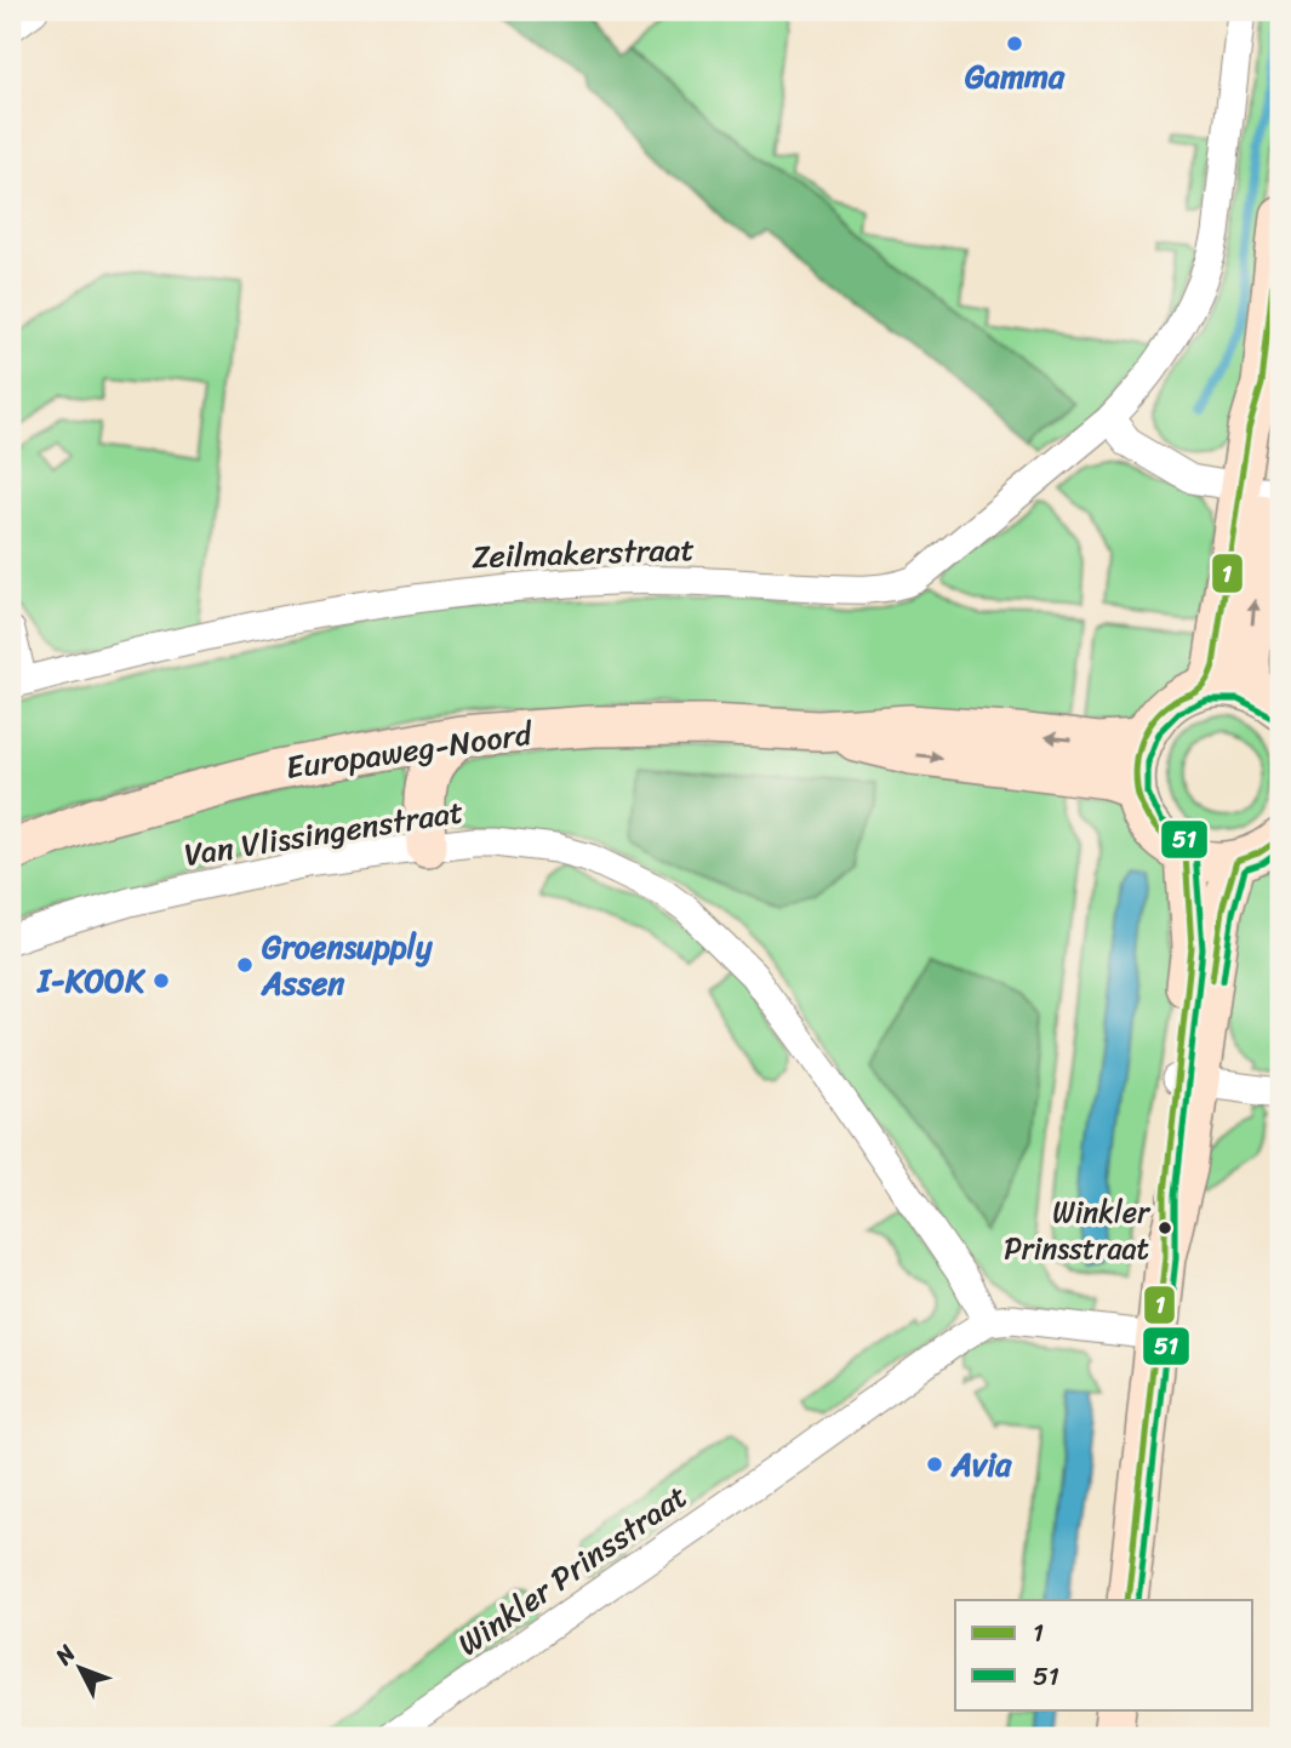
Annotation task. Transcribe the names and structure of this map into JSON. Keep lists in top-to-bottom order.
{
  "streets": {
    "main road": ["Europaweg-Noord"],
    "street": ["Zeilmakerstraat", "Van Vlissingenstraat", "Winkler Prinsstraat"]
  },
  "crossings": [
    ["Van Vlissingenstraat", "Winkler Prinsstraat"]
  ],
  "places": [
    "Gamma",
    "Groensupply Assen",
    "I-KOOK",
    "Winkler Prinsstraat",
    "Avia"
  ],
  "lines": ["transit line 1", "transit line 51"],
  "legend": ["1", "51"],
  "north": "top left"
}
